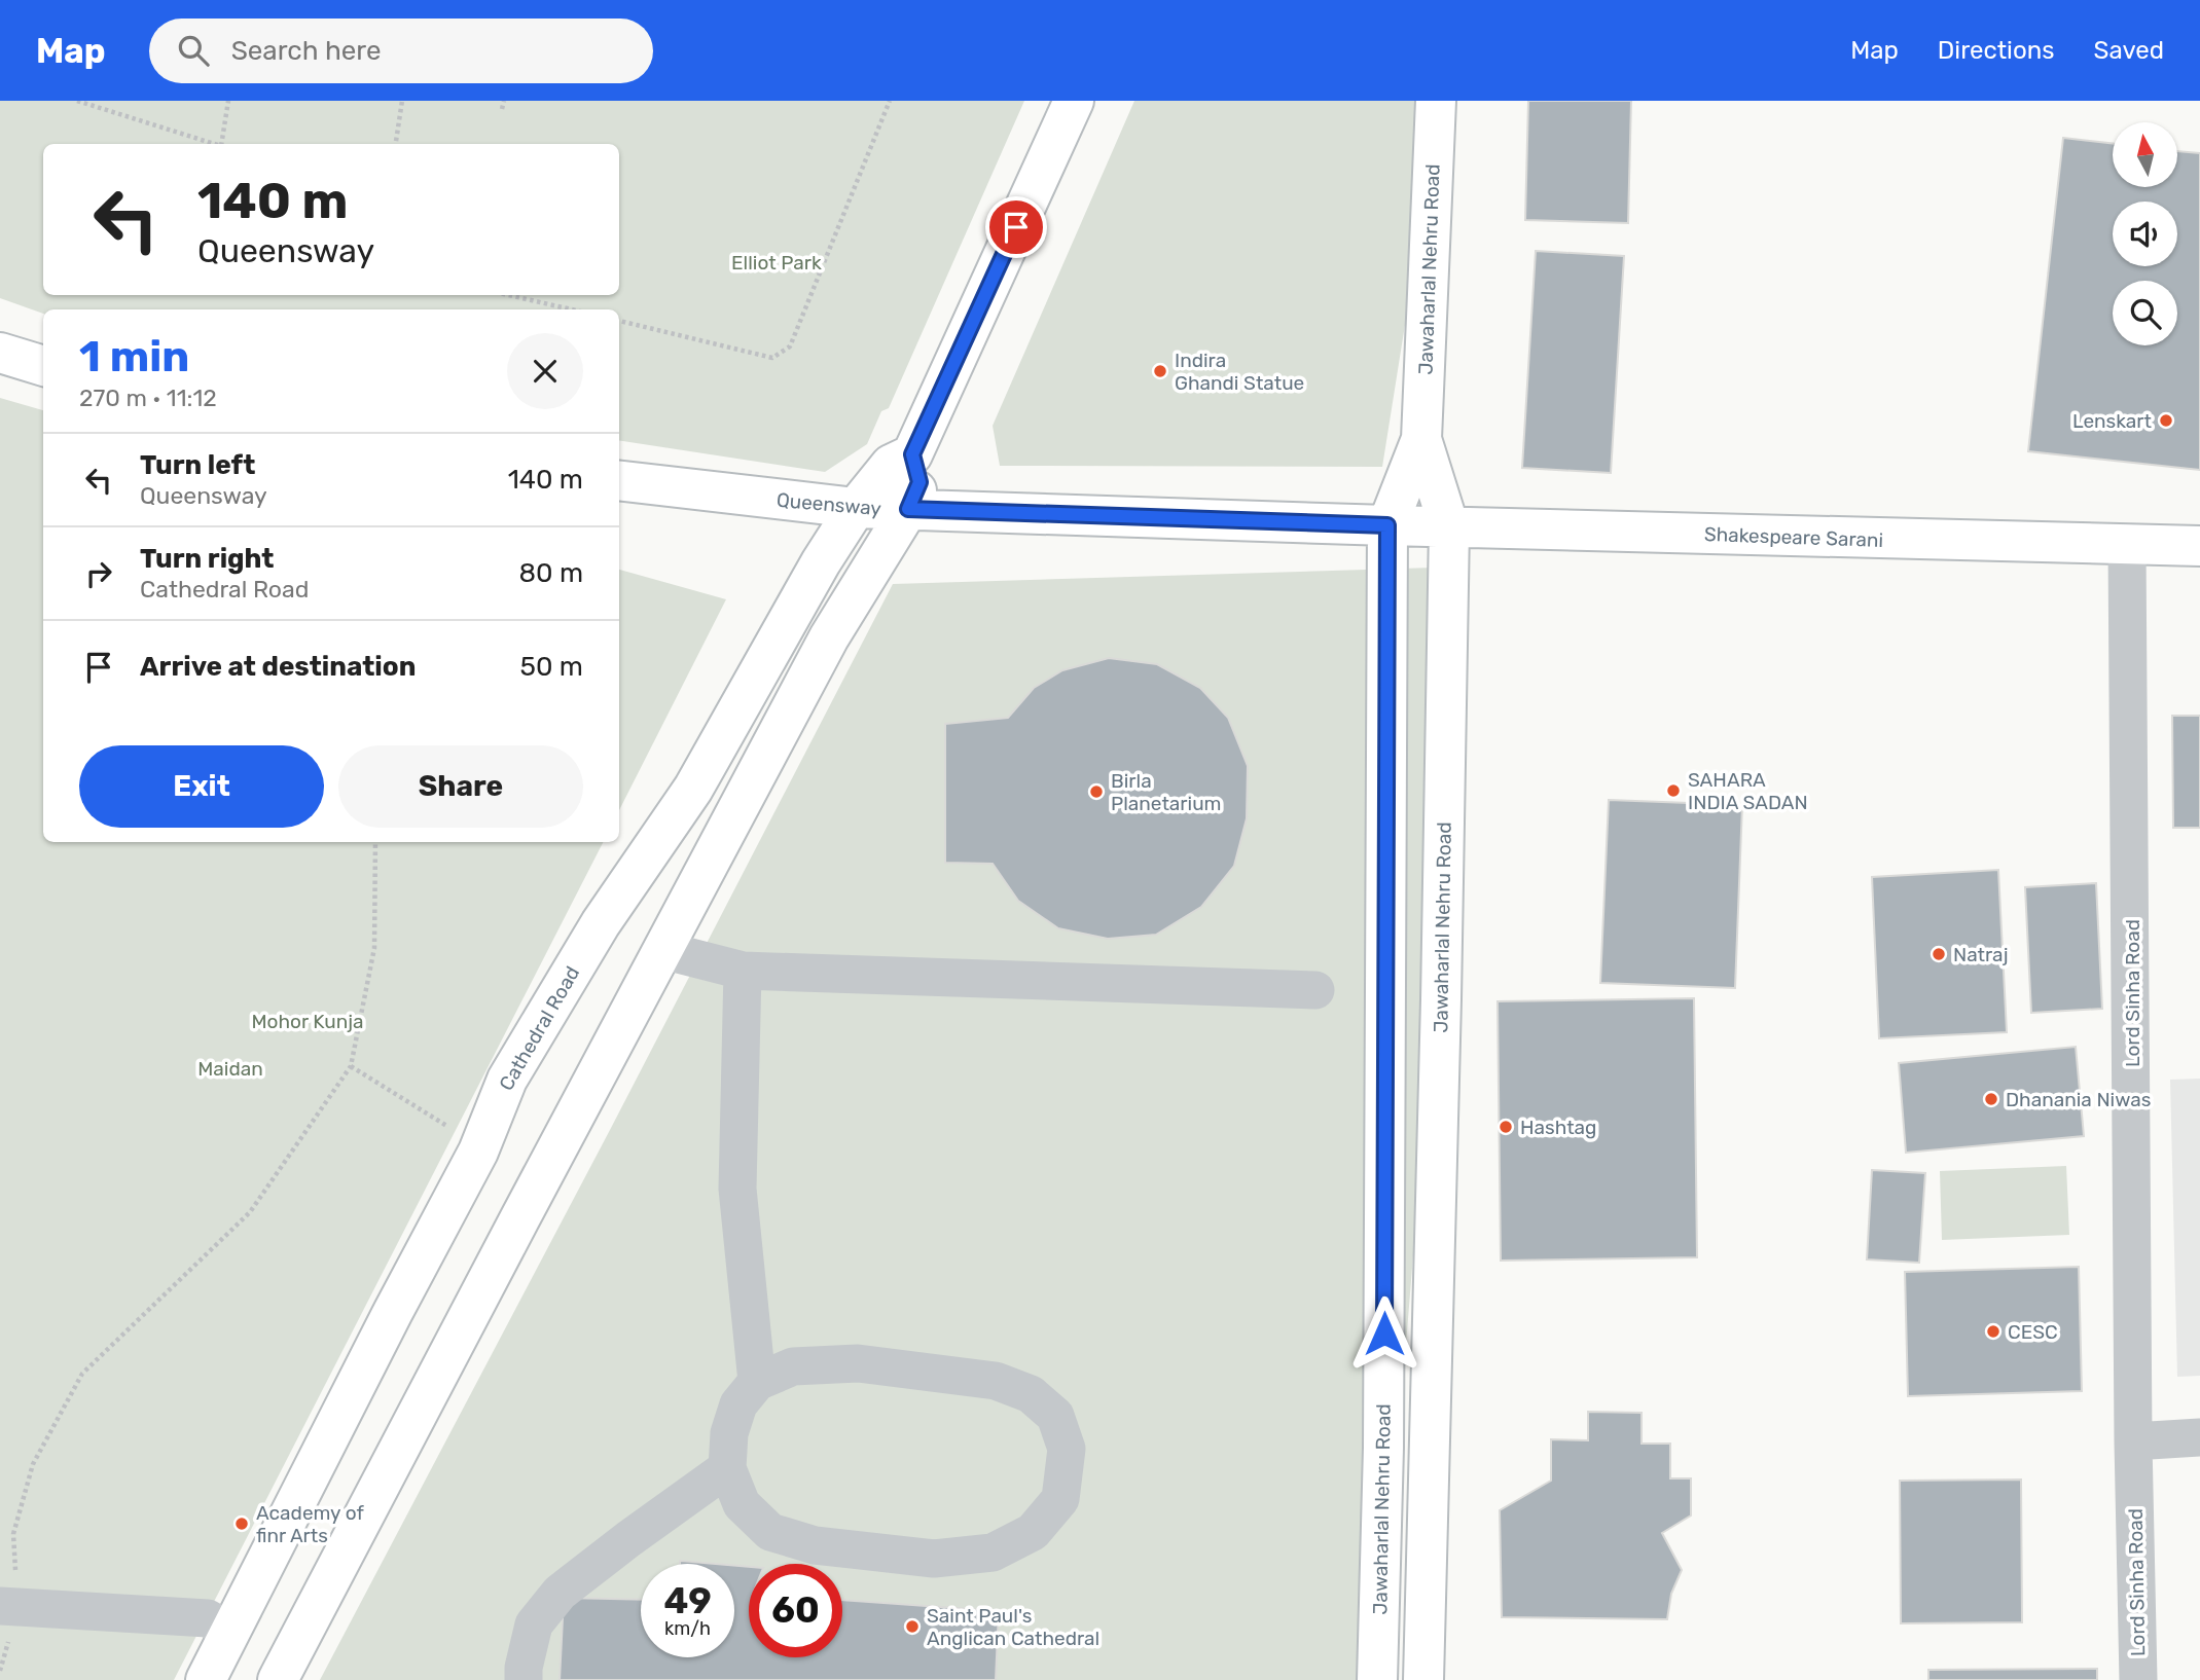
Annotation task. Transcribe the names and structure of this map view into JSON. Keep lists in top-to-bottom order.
{
  "streets": {
    "main road": [
      "Jawaharlal Nehru Road",
      "Queensway",
      "Shakespeare Sarani",
      "Cathedral Road"
    ],
    "street": ["Lord Sinha Road"]
  },
  "crossings": [
    ["Jawaharlal Nehru Road", "Queensway"],
    ["Jawaharlal Nehru Road", "Shakespeare Sarani"],
    ["Queensway", "Shakespeare Sarani"],
    ["Queensway", "Cathedral Road"],
    ["Shakespeare Sarani", "Lord Sinha Road"]
  ],
  "parks": ["Elliot Park", "Mohor Kunja", "Maidan"],
  "places": [
    "Indira Ghandi Statue",
    "Lenskart",
    "SAHARA INDIA SADAN",
    "Birla Planetarium",
    "Natraj",
    "Dhanania Niwas",
    "Hashtag",
    "CESC",
    "Academy of finr Arts",
    "Saint Paul's Anglican Cathedral"
  ],
  "north": "top",
  "page": {
    "header": "Map",
    "search": "Search here",
    "nav": ["Map", "Directions", "Saved"],
    "turn": ["140 m", "Queensway"],
    "heading": ["1 min", "270 m · 11:12"],
    "list": [
      {
        "name": "Turn left",
        "note": "Queensway",
        "value": "140 m"
      },
      {
        "name": "Turn right",
        "note": "Cathedral Road",
        "value": "80 m"
      },
      {
        "name": "Arrive at destination",
        "value": "50 m"
      }
    ],
    "buttons": ["Exit", "Share"],
    "speed": "49 km/h",
    "limit": "60"
  }
}
